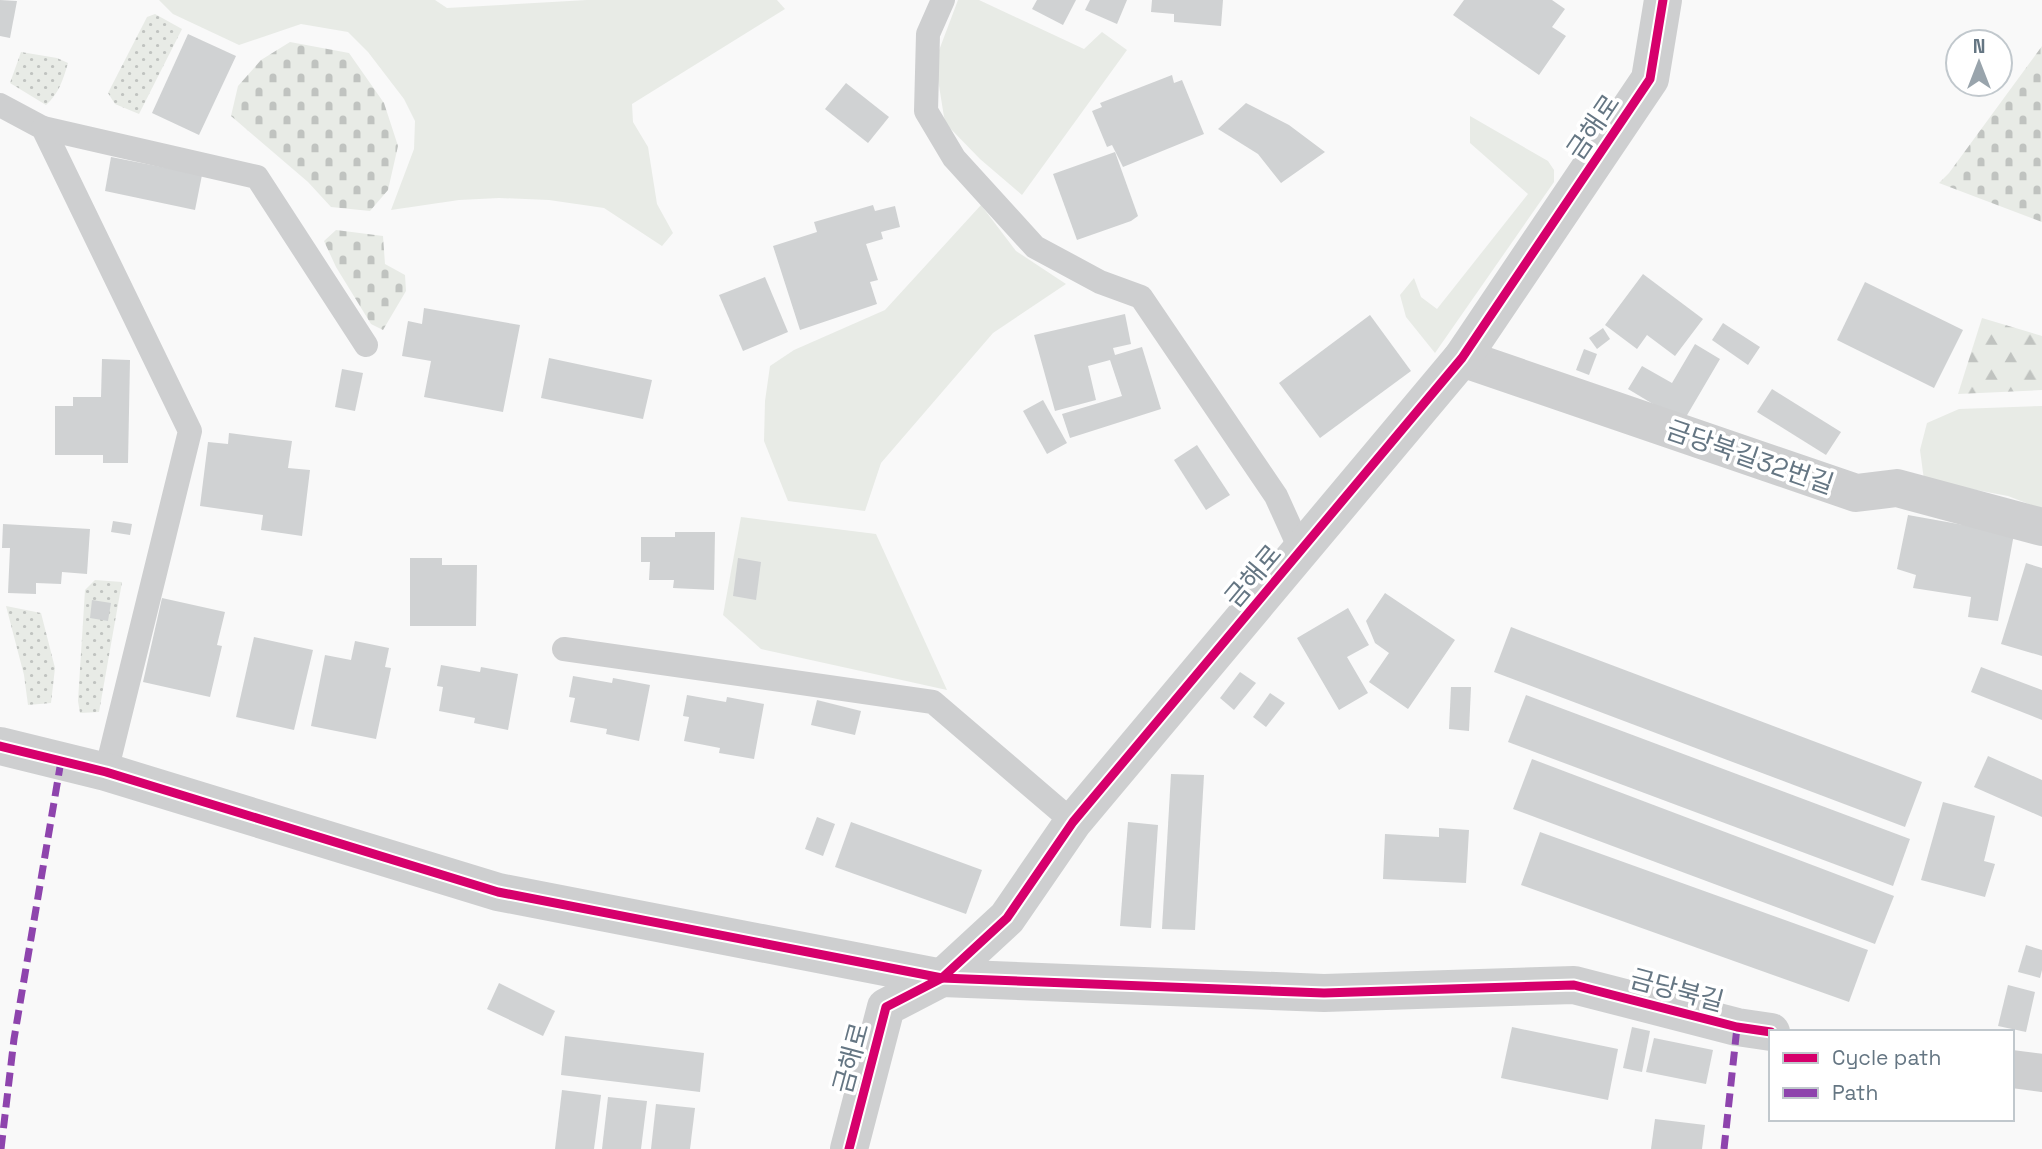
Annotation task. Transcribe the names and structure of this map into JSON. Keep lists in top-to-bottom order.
{
  "streets": {
    "street": ["금해로", "금당북길32번길", "금당북길"]
  },
  "crossings": [
    ["금해로", "금당북길32번길"],
    ["금해로", "금당북길"]
  ],
  "legend": ["Cycle path", "Path"],
  "north": "top"
}
